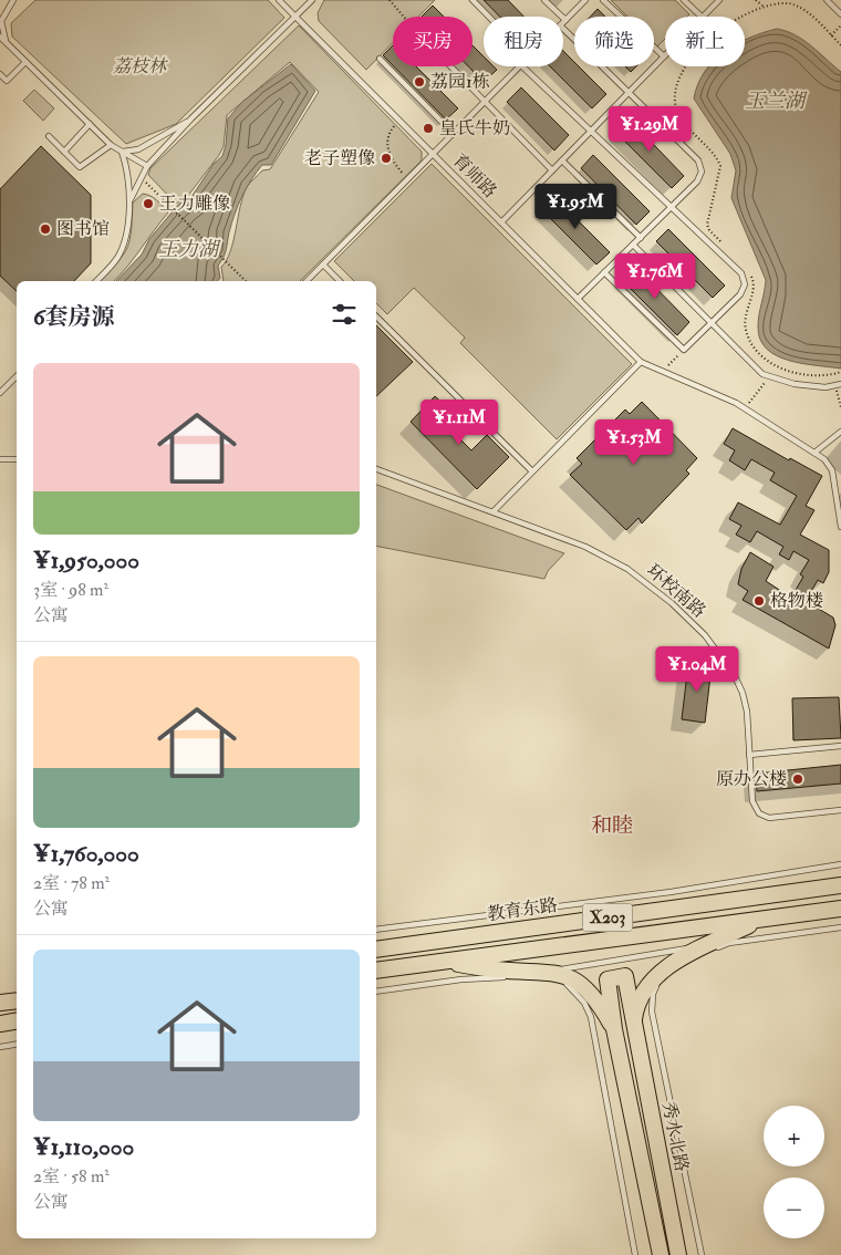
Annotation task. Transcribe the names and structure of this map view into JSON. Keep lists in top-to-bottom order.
{
  "streets": {
    "main road": ["教育东路", "X203", "秀水北路"],
    "lane": ["育师路", "环校南路"]
  },
  "districts": ["和睦"],
  "water": ["玉兰湖", "王力湖"],
  "parks": ["荔枝林"],
  "places": [
    "荔园1栋",
    "皇氏牛奶",
    "老子塑像",
    "王力雕像",
    "图书馆",
    "格物楼",
    "原办公楼"
  ],
  "page": {
    "chip": [
      "买房",
      "租房",
      "筛选",
      "新上"
    ],
    "price": [
      "¥1.29M",
      "¥1.95M",
      "¥1.76M",
      "¥1.11M",
      "¥1.53M",
      "¥1.04M"
    ],
    "heading": "6套房源",
    "list": [
      {
        "name": "¥1,950,000",
        "note": "3室 · 98 m² · 公寓"
      },
      {
        "name": "¥1,760,000",
        "note": "2室 · 78 m² · 公寓"
      },
      {
        "name": "¥1,110,000",
        "note": "2室 · 58 m² · 公寓"
      }
    ],
    "map_buttons": ["+", "−"]
  }
}
